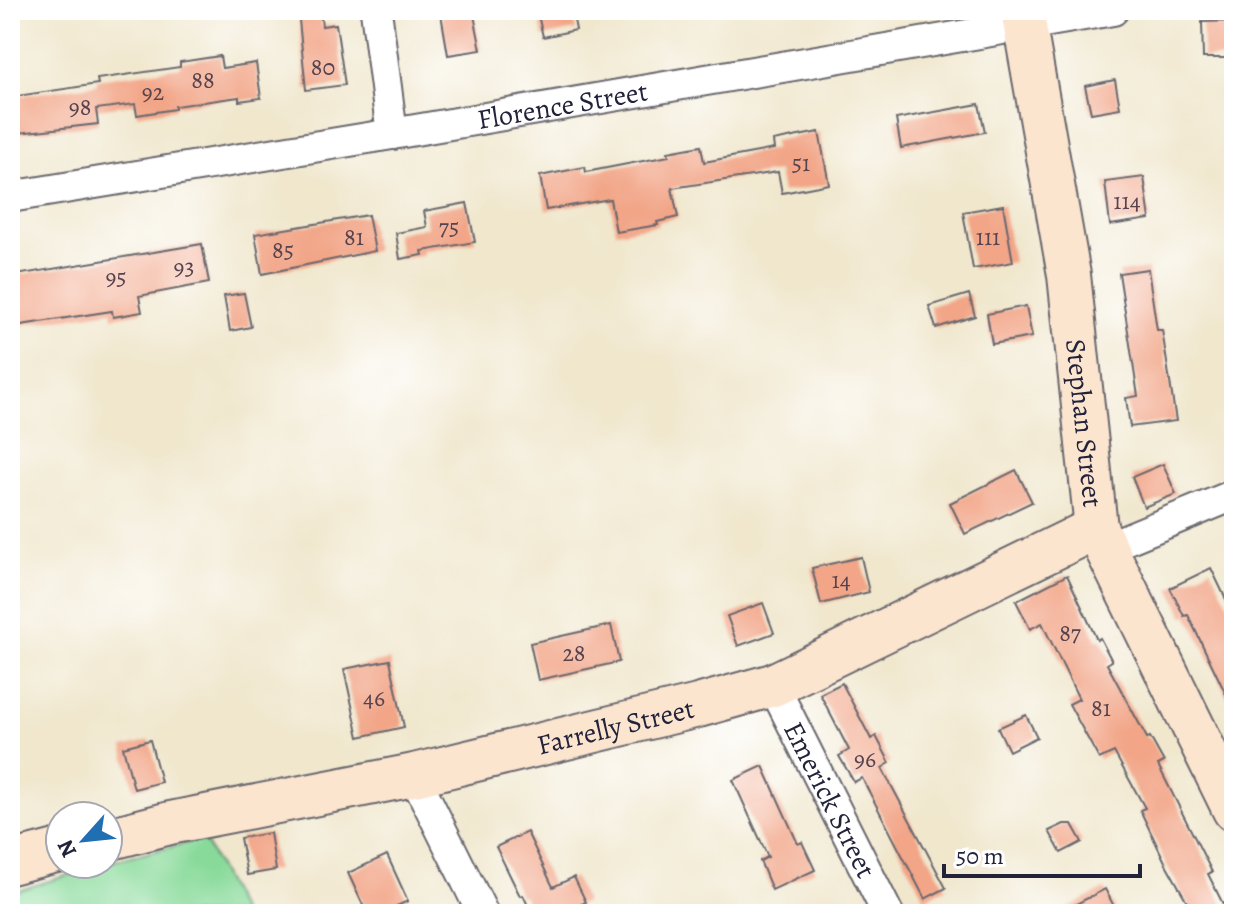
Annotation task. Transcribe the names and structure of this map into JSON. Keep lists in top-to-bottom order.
{
  "streets": {
    "street": [
      "Florence Street",
      "Stephan Street",
      "Farrelly Street",
      "Emerick Street"
    ]
  },
  "crossings": [
    ["Florence Street", "Stephan Street"],
    ["Stephan Street", "Farrelly Street"],
    ["Farrelly Street", "Emerick Street"]
  ],
  "house_numbers": [
    "80",
    "88",
    "92",
    "98",
    "51",
    "114",
    "75",
    "81",
    "111",
    "85",
    "93",
    "95",
    "14",
    "87",
    "28",
    "46",
    "81",
    "96"
  ],
  "scale_bar": "50 m",
  "north": "bottom left"
}
